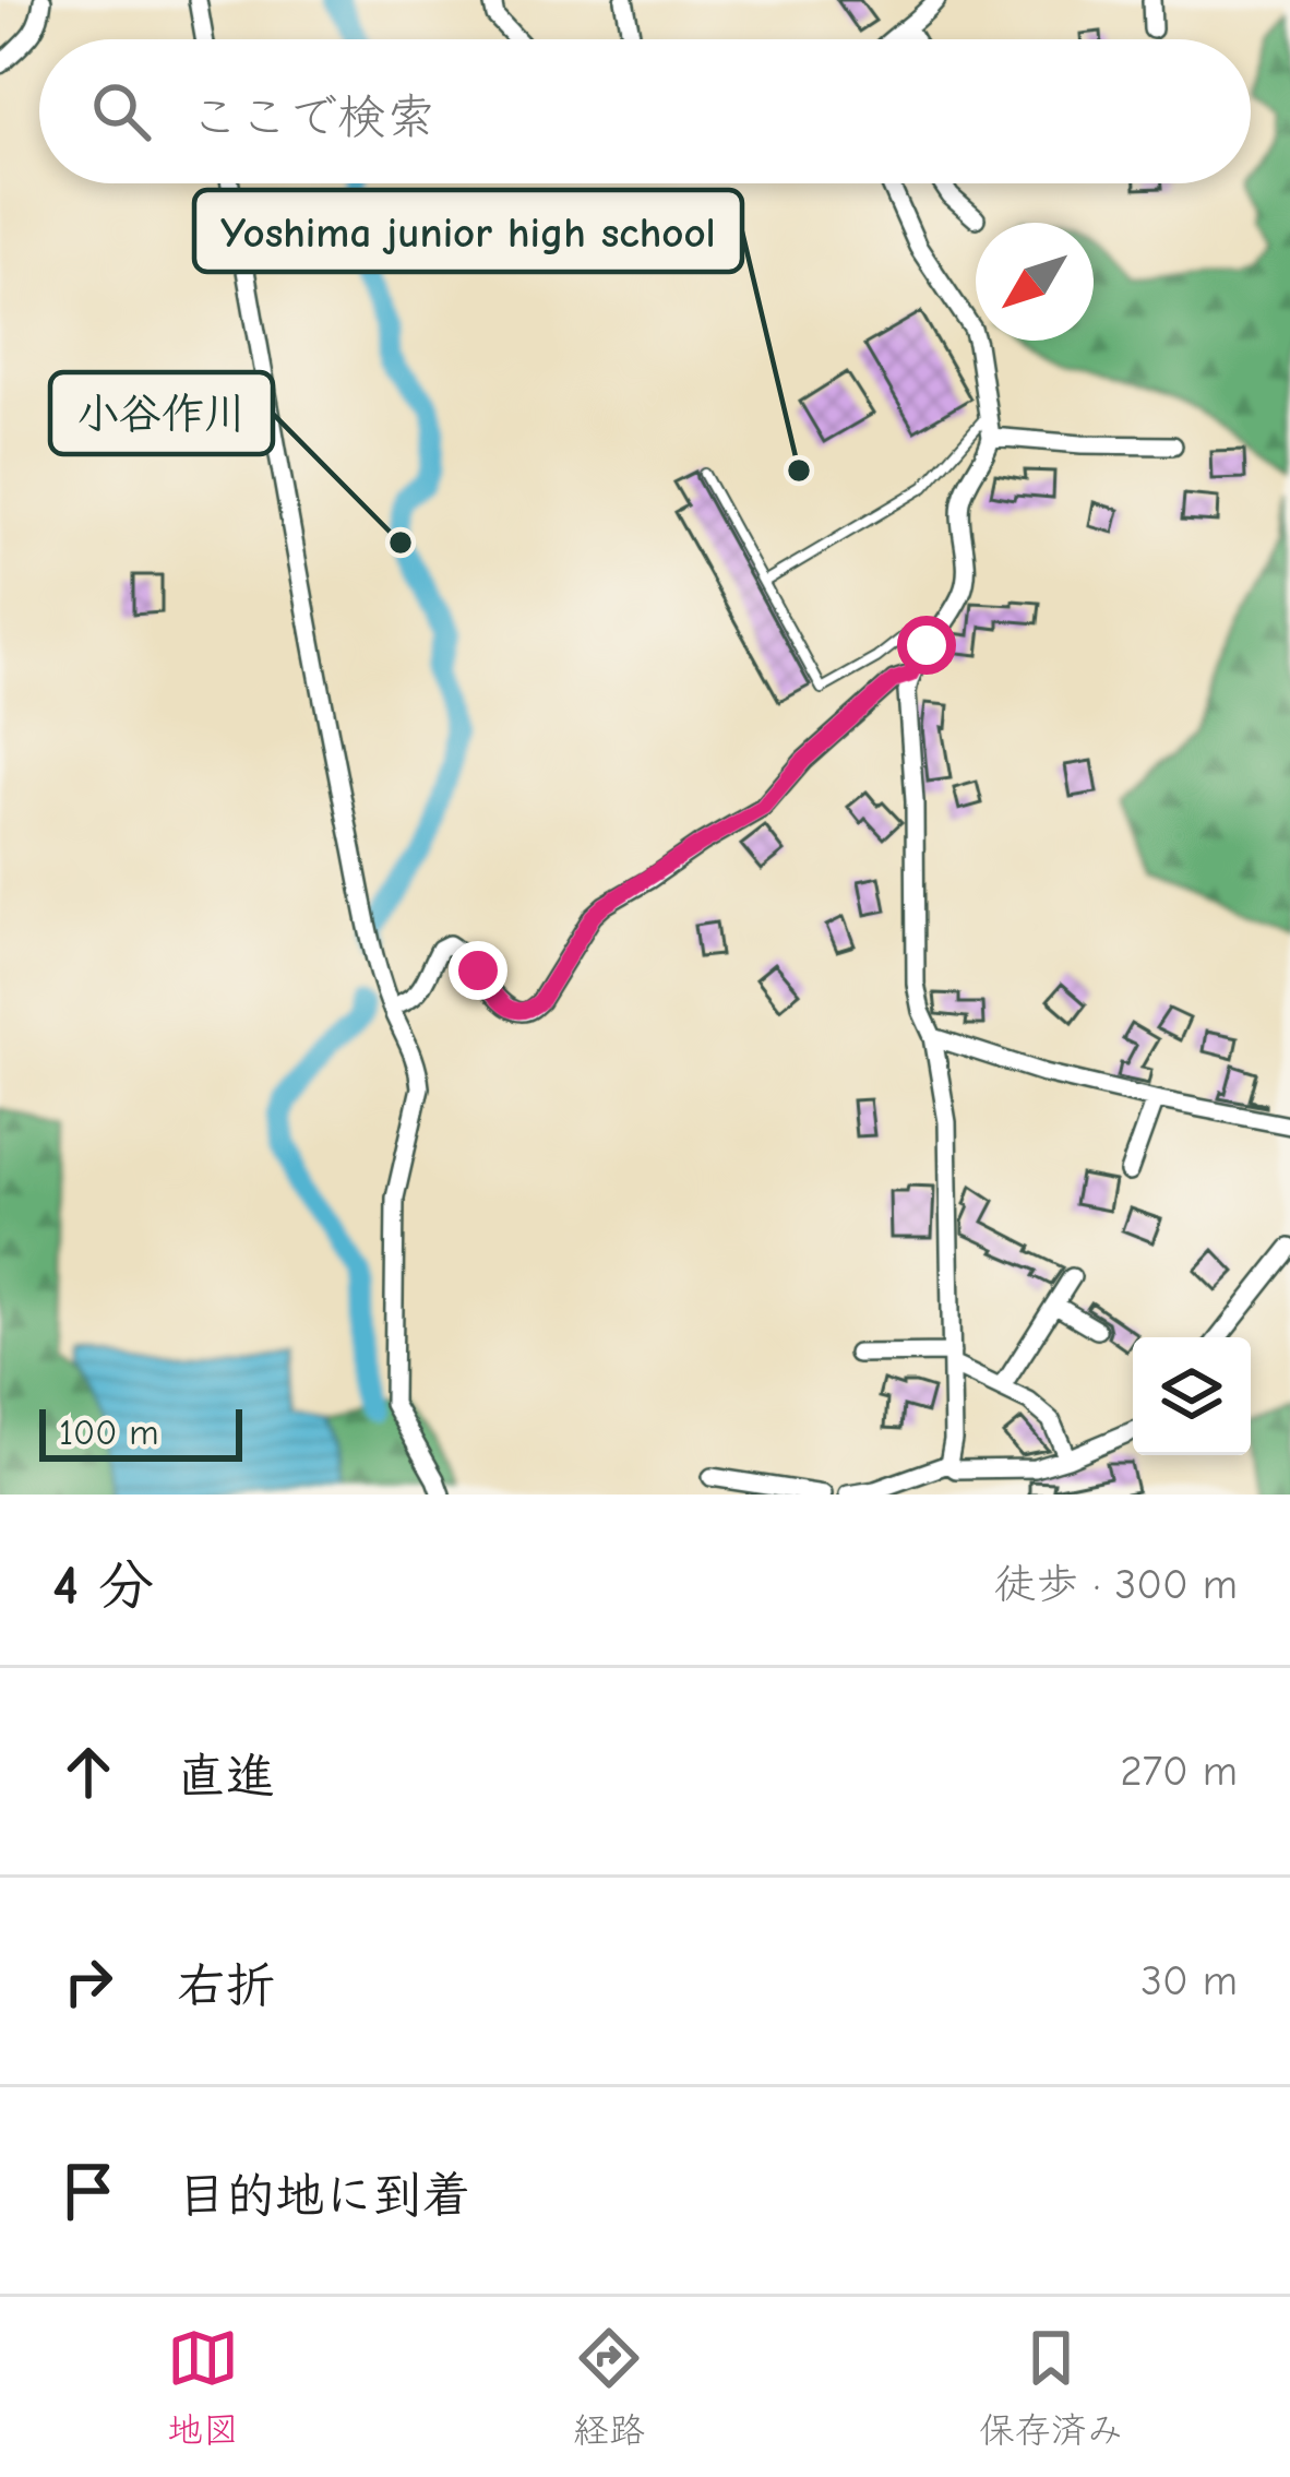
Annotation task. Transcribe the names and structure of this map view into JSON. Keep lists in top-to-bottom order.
{
  "places": ["Yoshima junior high school", "小谷作川"],
  "scale_bar": "100 m",
  "north": "bottom left",
  "page": {
    "search": "ここで検索",
    "scale": "100 m",
    "heading": ["4 分", "徒歩 · 300 m"],
    "list": [
      ["直進", "270 m"],
      ["右折", "30 m"],
      "目的地に到着"
    ],
    "nav": ["地図", "経路", "保存済み"]
  }
}
